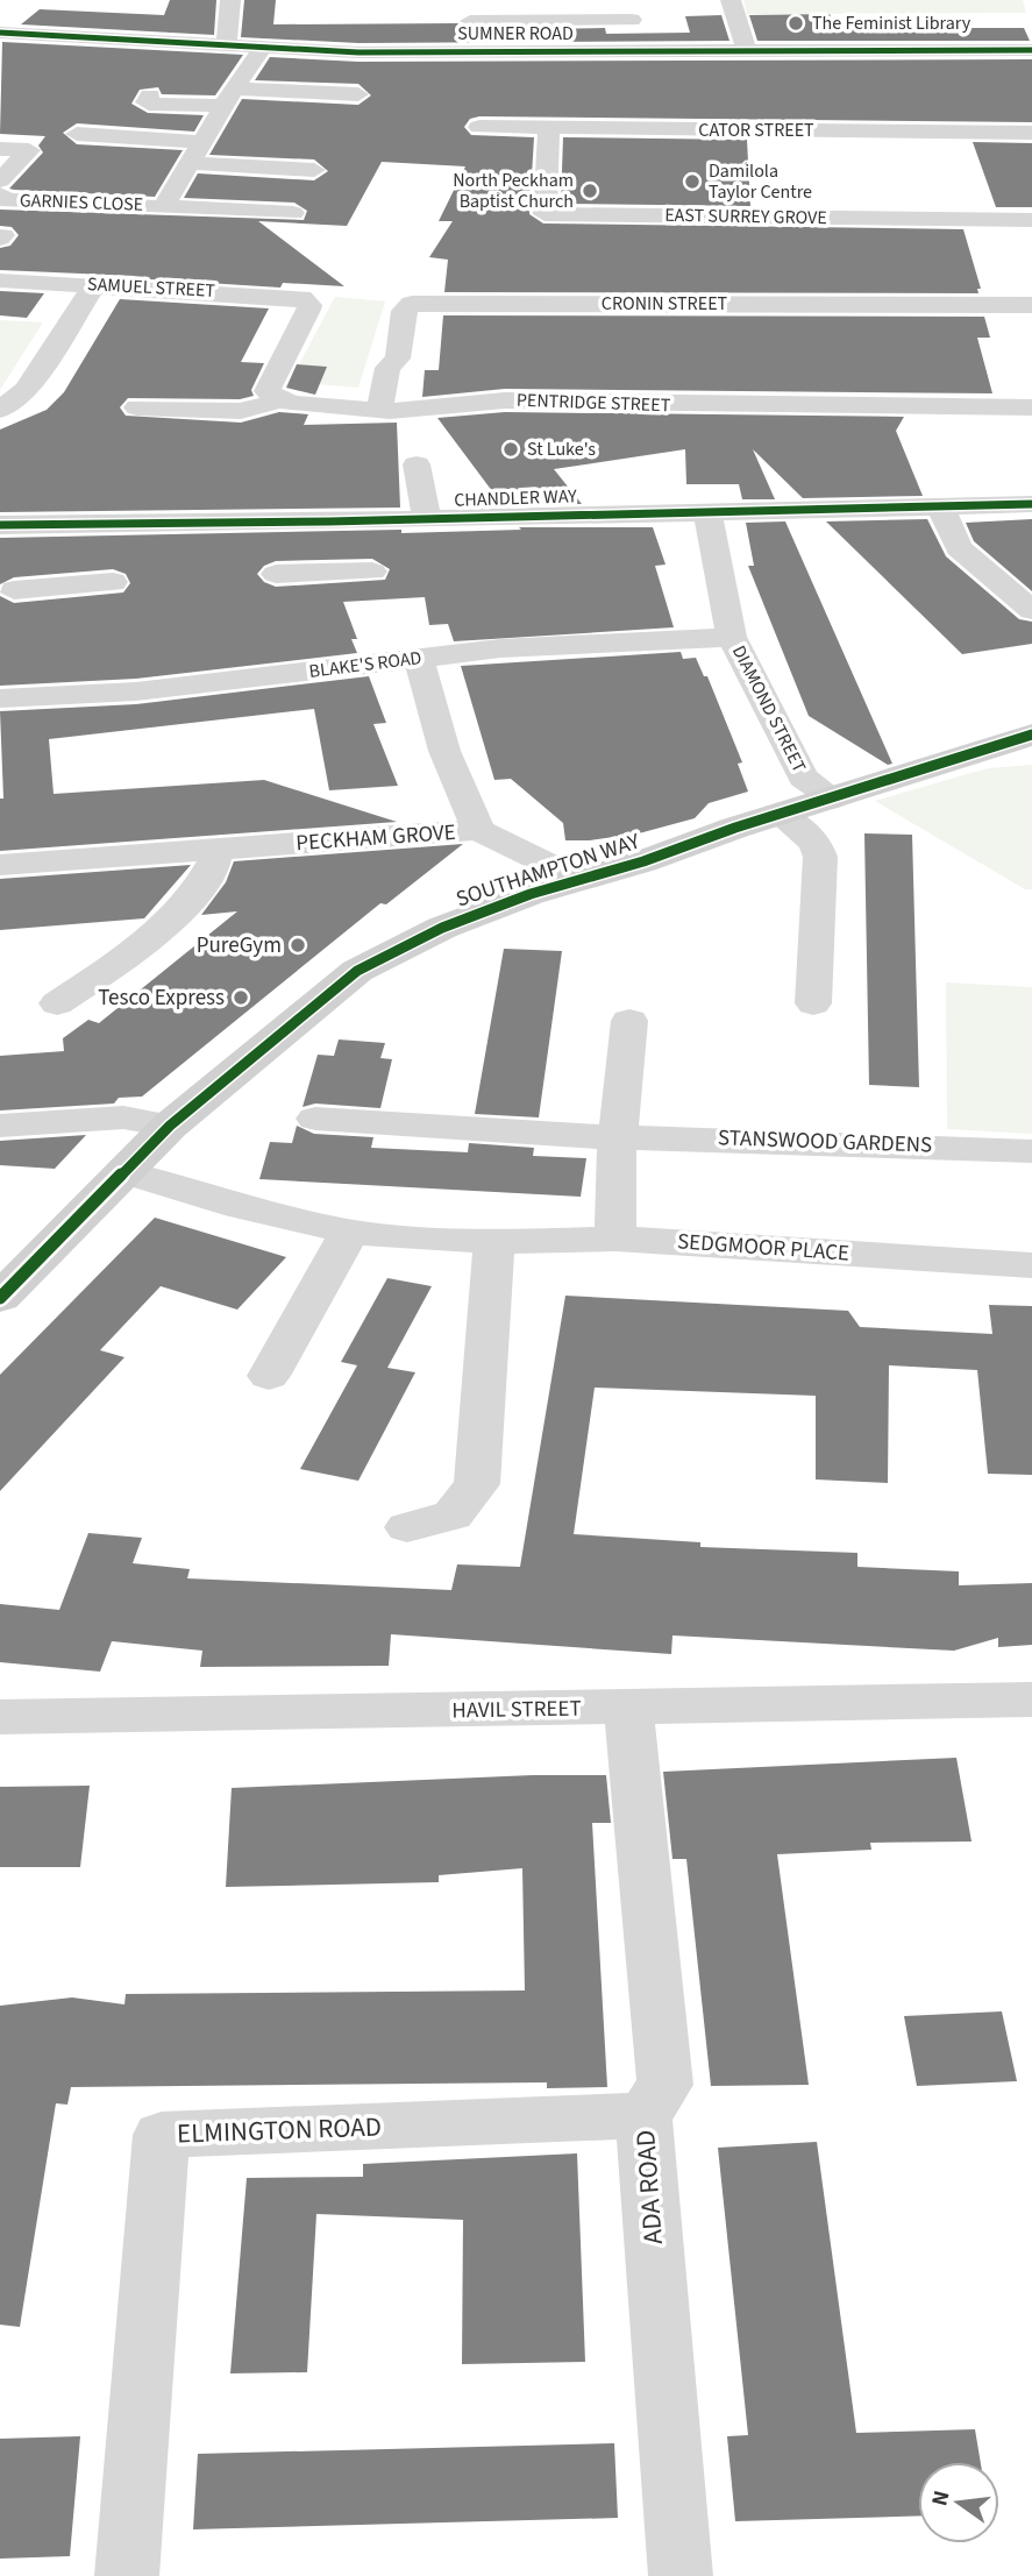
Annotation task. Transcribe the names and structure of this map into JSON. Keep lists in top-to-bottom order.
{
  "streets": {
    "main road": ["SOUTHAMPTON WAY"],
    "street": [
      "SUMNER ROAD",
      "CATOR STREET",
      "GARNIES CLOSE",
      "EAST SURREY GROVE",
      "SAMUEL STREET",
      "CRONIN STREET",
      "PENTRIDGE STREET",
      "CHANDLER WAY",
      "BLAKE'S ROAD",
      "DIAMOND STREET",
      "PECKHAM GROVE",
      "STANSWOOD GARDENS",
      "SEDGMOOR PLACE",
      "HAVIL STREET",
      "ELMINGTON ROAD",
      "ADA ROAD"
    ]
  },
  "crossings": [
    ["SUMNER ROAD", "GARNIES CLOSE"],
    ["CATOR STREET", "EAST SURREY GROVE"],
    ["SAMUEL STREET", "PENTRIDGE STREET"],
    ["CRONIN STREET", "PENTRIDGE STREET"],
    ["CHANDLER WAY", "DIAMOND STREET"],
    ["BLAKE'S ROAD", "DIAMOND STREET"],
    ["DIAMOND STREET", "SOUTHAMPTON WAY"],
    ["PECKHAM GROVE", "SOUTHAMPTON WAY"],
    ["SOUTHAMPTON WAY", "SEDGMOOR PLACE"],
    ["HAVIL STREET", "ADA ROAD"],
    ["ELMINGTON ROAD", "ADA ROAD"]
  ],
  "places": [
    "The Feminist Library",
    "Damilola Taylor Centre",
    "North Peckham Baptist Church",
    "St Luke's",
    "PureGym",
    "Tesco Express"
  ],
  "north": "left"
}
